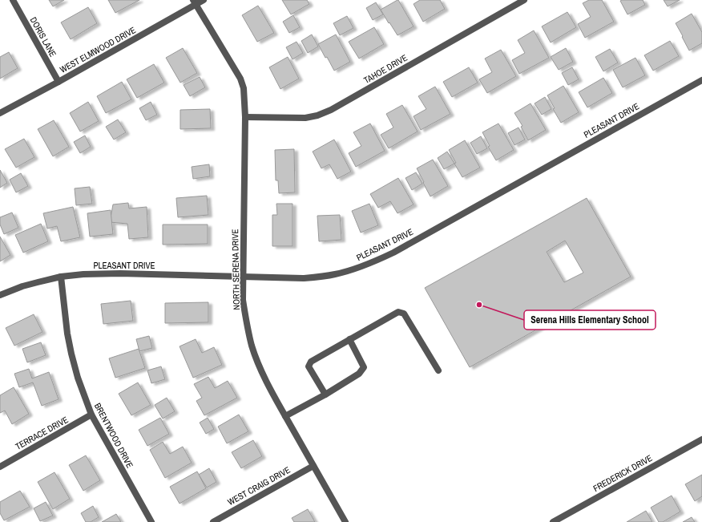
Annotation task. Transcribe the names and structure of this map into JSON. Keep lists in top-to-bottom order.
{
  "streets": {
    "street": [
      "DORIS LANE",
      "WEST ELMWOOD DRIVE",
      "TAHOE DRIVE",
      "PLEASANT DRIVE",
      "NORTH SERENA DRIVE",
      "TERRACE DRIVE",
      "BRENTWOOD DRIVE",
      "FREDERICK DRIVE",
      "WEST CRAIG DRIVE"
    ]
  },
  "crossings": [
    ["DORIS LANE", "WEST ELMWOOD DRIVE"],
    ["WEST ELMWOOD DRIVE", "NORTH SERENA DRIVE"],
    ["TAHOE DRIVE", "NORTH SERENA DRIVE"],
    ["PLEASANT DRIVE", "NORTH SERENA DRIVE"],
    ["PLEASANT DRIVE", "BRENTWOOD DRIVE"],
    ["NORTH SERENA DRIVE", "WEST CRAIG DRIVE"],
    ["TERRACE DRIVE", "BRENTWOOD DRIVE"]
  ],
  "places": ["Serena Hills Elementary School"]
}
